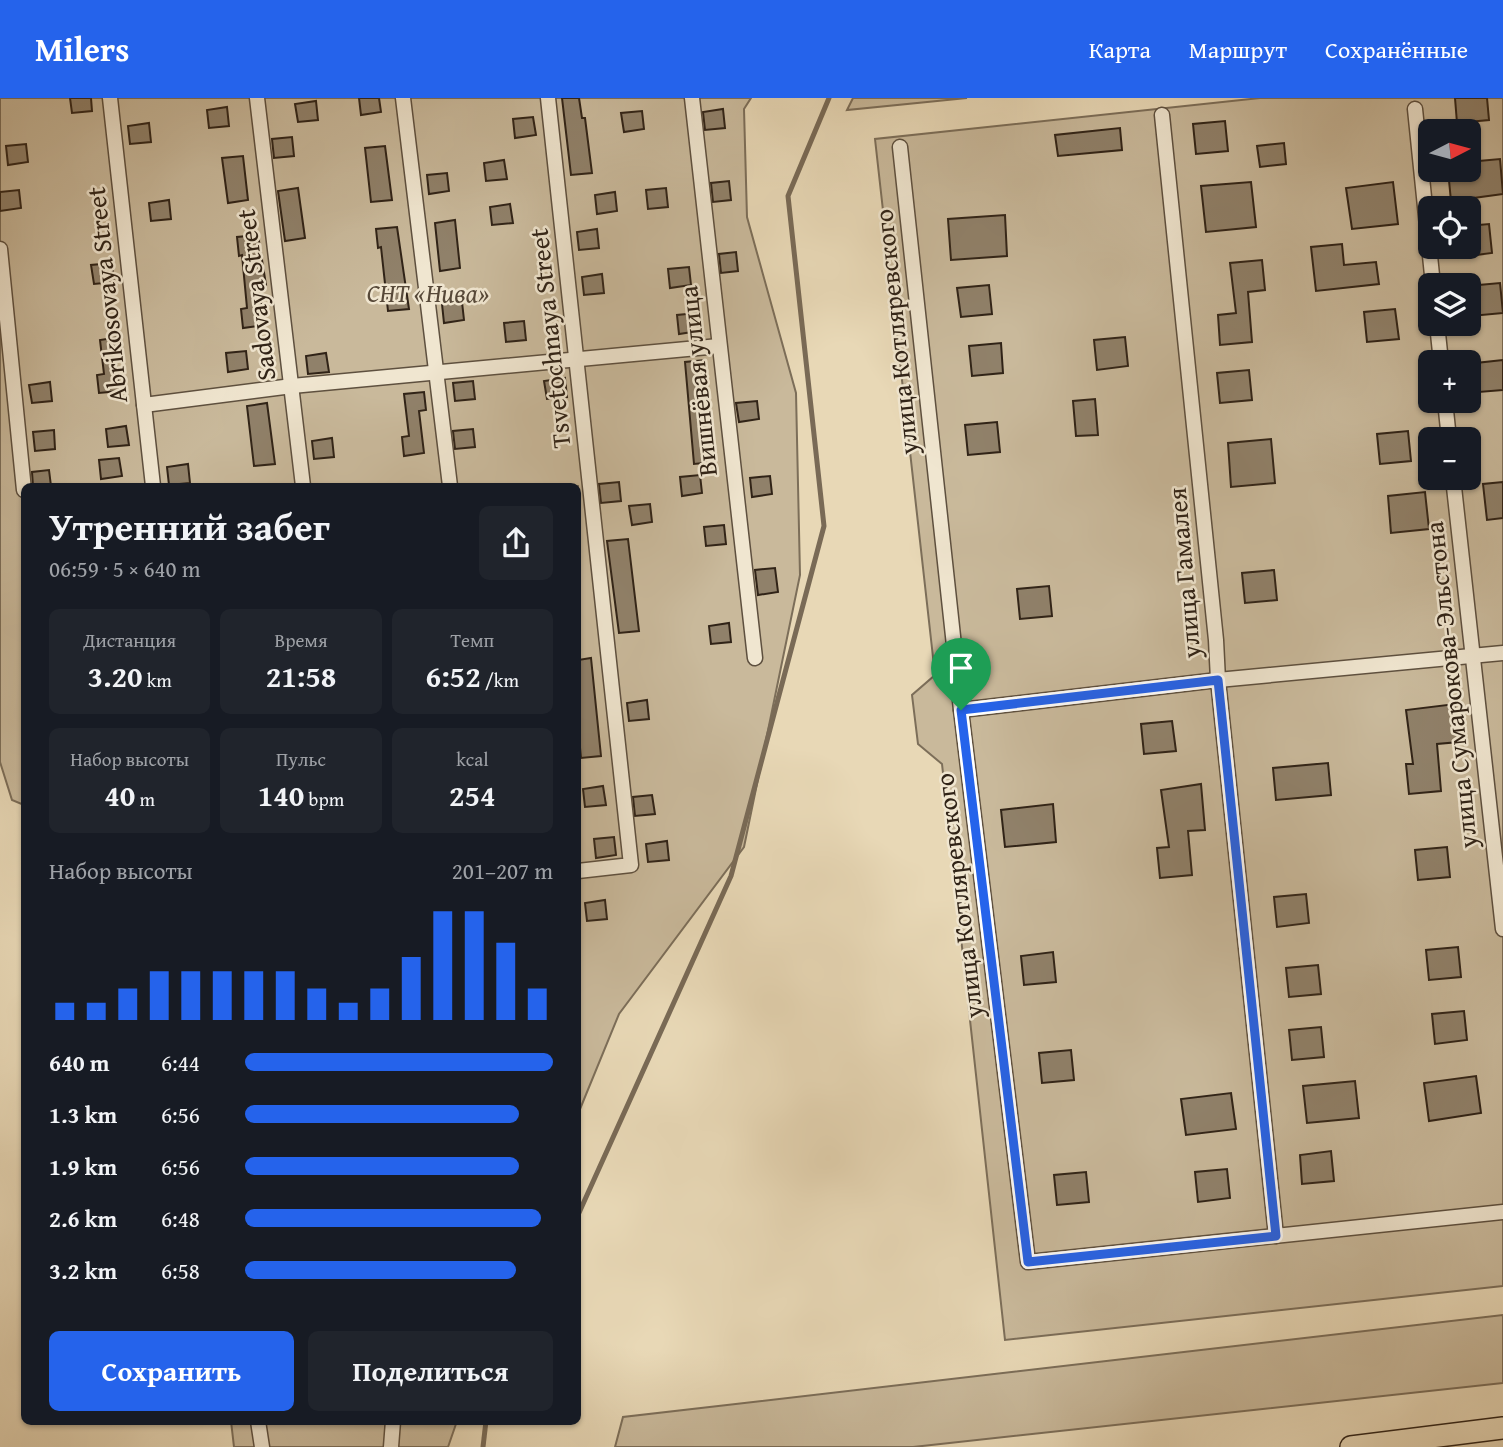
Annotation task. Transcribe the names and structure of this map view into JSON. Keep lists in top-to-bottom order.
{
  "streets": {
    "street": [
      "Abrikosovaya Street",
      "Sadovaya Street",
      "улица Котляревского",
      "Tsvetochnaya Street",
      "Вишнёвая улица",
      "улица Гамалея",
      "улица Сумарокова-Эльстона"
    ]
  },
  "crossings": [
    ["улица Котляревского", "улица Гамалея"]
  ],
  "parks": ["СНТ «Нива»"],
  "north": "right",
  "page": {
    "header": "Milers",
    "nav": ["Карта", "Маршрут", "Сохранённые"],
    "map_buttons": ["+", "−"],
    "heading": ["Утренний забег", "06:59 · 5 × 640 m"],
    "stats": [
      ["Дистанция", "3.20 km"],
      ["Время", "21:58"],
      ["Темп", "6:52 /km"],
      ["Набор высоты", "40 m"],
      ["Пульс", "140 bpm"],
      ["kcal", "254"]
    ],
    "chart": ["Набор высоты", "201–207 m"],
    "list": [
      {
        "name": "640 m",
        "note": "6:44"
      },
      {
        "name": "1.3 km",
        "note": "6:56"
      },
      {
        "name": "1.9 km",
        "note": "6:56"
      },
      {
        "name": "2.6 km",
        "note": "6:48"
      },
      {
        "name": "3.2 km",
        "note": "6:58"
      }
    ],
    "buttons": ["Сохранить", "Поделиться"]
  }
}
